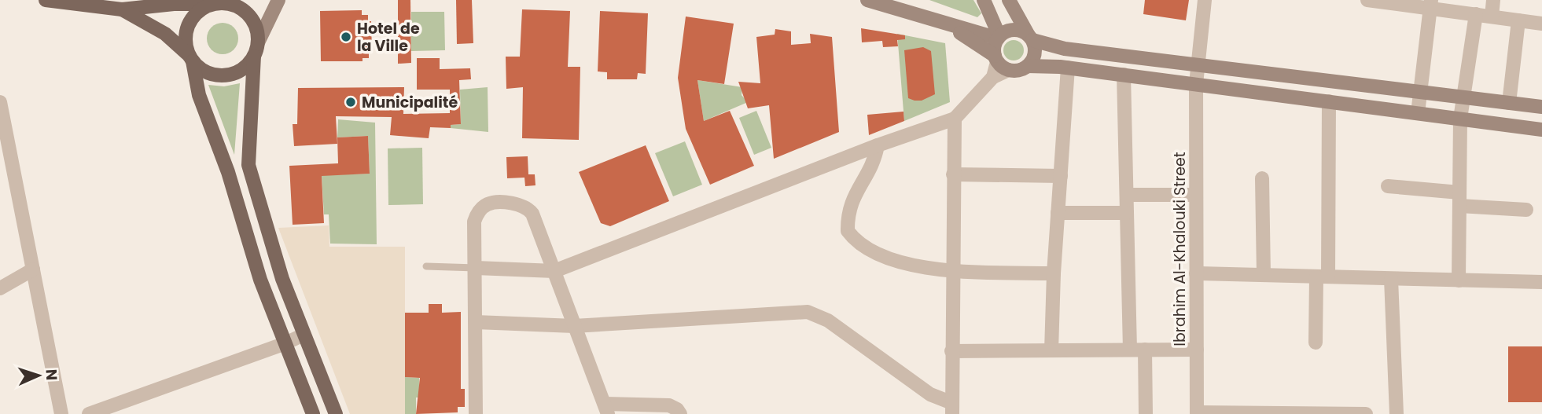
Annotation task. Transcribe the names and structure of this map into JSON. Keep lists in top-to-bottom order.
{
  "streets": {
    "street": ["Ibrahim Al-Khalouki Street"]
  },
  "places": ["Hotel de la Ville", "Municipalité"],
  "north": "right"
}
